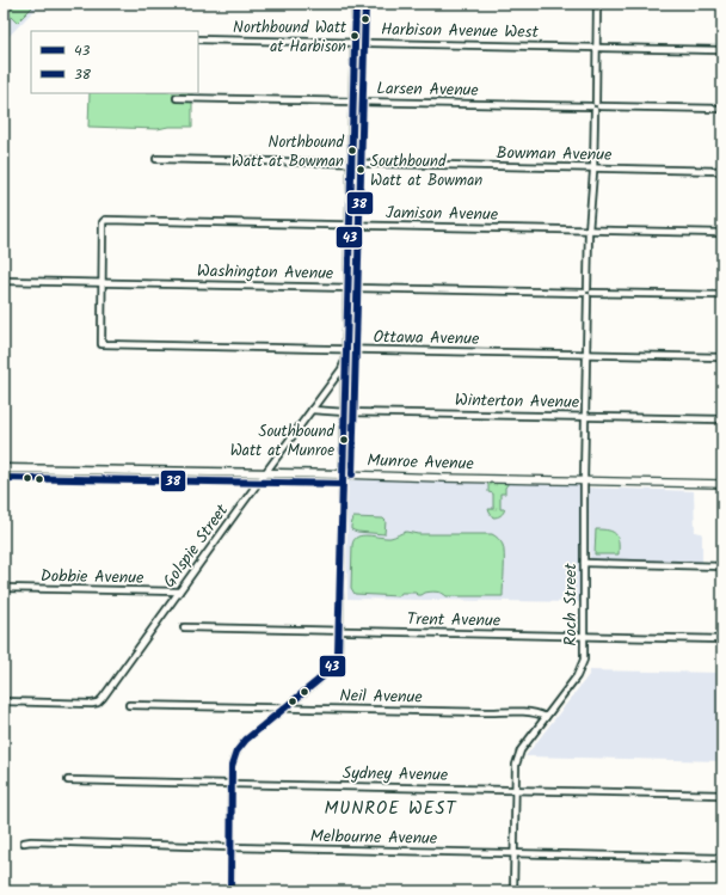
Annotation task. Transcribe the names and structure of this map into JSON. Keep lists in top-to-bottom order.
{
  "streets": {
    "main road": ["Munroe Avenue"],
    "street": [
      "Harbison Avenue West",
      "Larsen Avenue",
      "Bowman Avenue",
      "Jamison Avenue",
      "Washington Avenue",
      "Ottawa Avenue",
      "Winterton Avenue",
      "Golspie Street",
      "Dobbie Avenue",
      "Roch Street",
      "Trent Avenue",
      "Neil Avenue",
      "Sydney Avenue",
      "Melbourne Avenue"
    ]
  },
  "crossings": [
    ["Harbison Avenue West", "Roch Street"],
    ["Larsen Avenue", "Roch Street"],
    ["Bowman Avenue", "Roch Street"],
    ["Jamison Avenue", "Washington Avenue"],
    ["Jamison Avenue", "Ottawa Avenue"],
    ["Jamison Avenue", "Roch Street"],
    ["Washington Avenue", "Ottawa Avenue"],
    ["Washington Avenue", "Roch Street"],
    ["Ottawa Avenue", "Golspie Street"],
    ["Ottawa Avenue", "Roch Street"],
    ["Winterton Avenue", "Golspie Street"],
    ["Winterton Avenue", "Roch Street"],
    ["Munroe Avenue", "Golspie Street"],
    ["Munroe Avenue", "Roch Street"],
    ["Golspie Street", "Dobbie Avenue"],
    ["Roch Street", "Trent Avenue"],
    ["Roch Street", "Neil Avenue"],
    ["Roch Street", "Sydney Avenue"],
    ["Roch Street", "Melbourne Avenue"]
  ],
  "districts": ["MUNROE WEST"],
  "places": [
    "Northbound Watt at Harbison",
    "Northbound Watt at Bowman",
    "Southbound Watt at Bowman",
    "Southbound Watt at Munroe"
  ],
  "lines": ["transit line 43", "transit line 38"],
  "legend": ["43", "38"]
}
